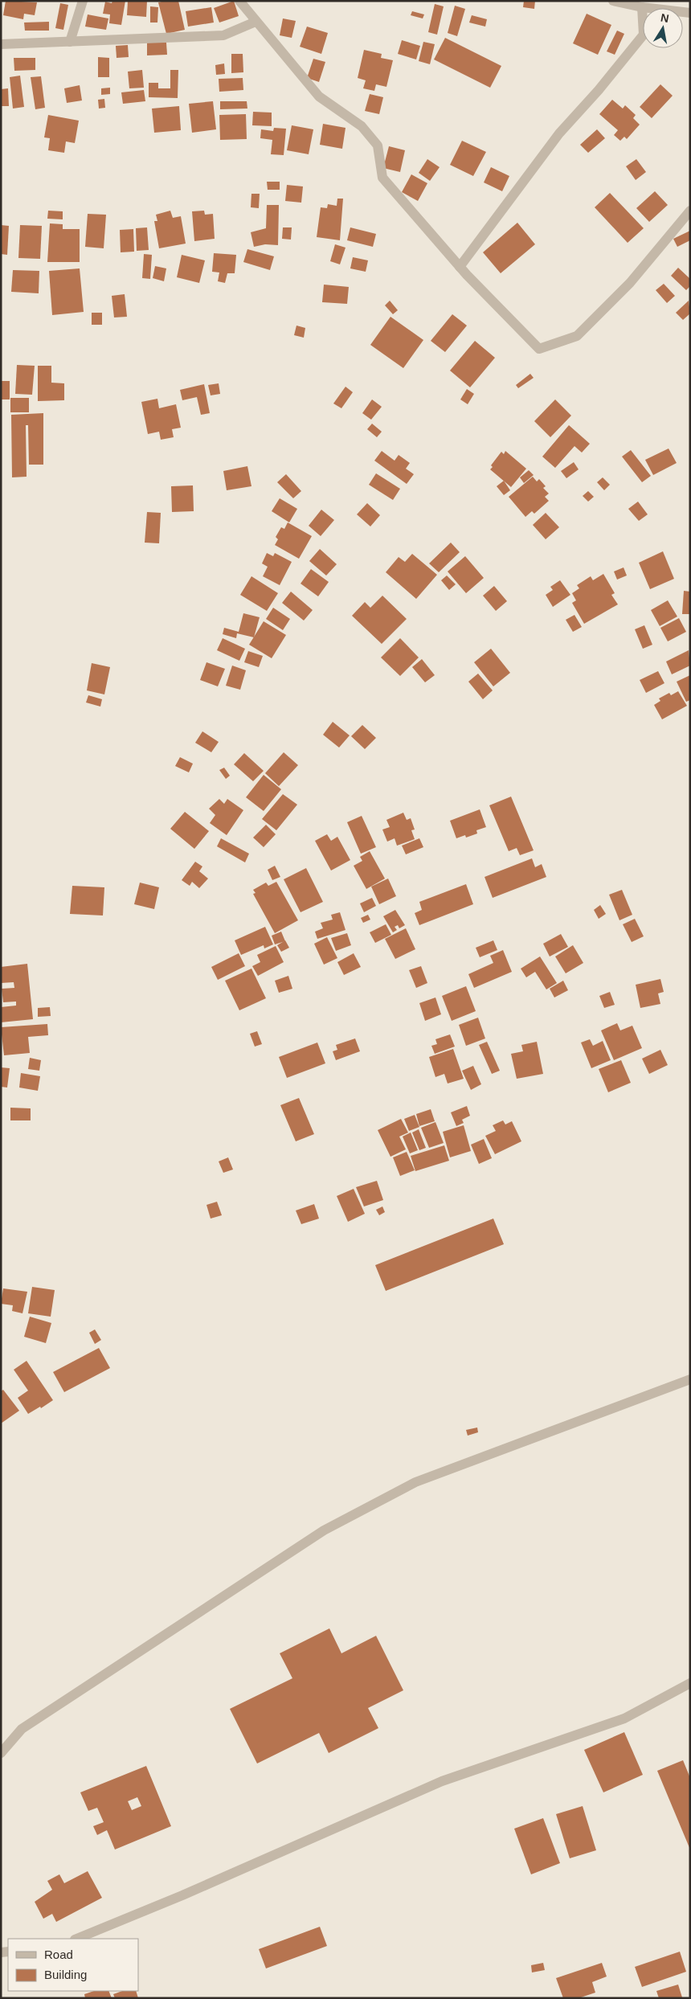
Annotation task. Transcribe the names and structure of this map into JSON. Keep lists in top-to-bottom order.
{
  "legend": ["Road", "Building"],
  "north": "top"
}
